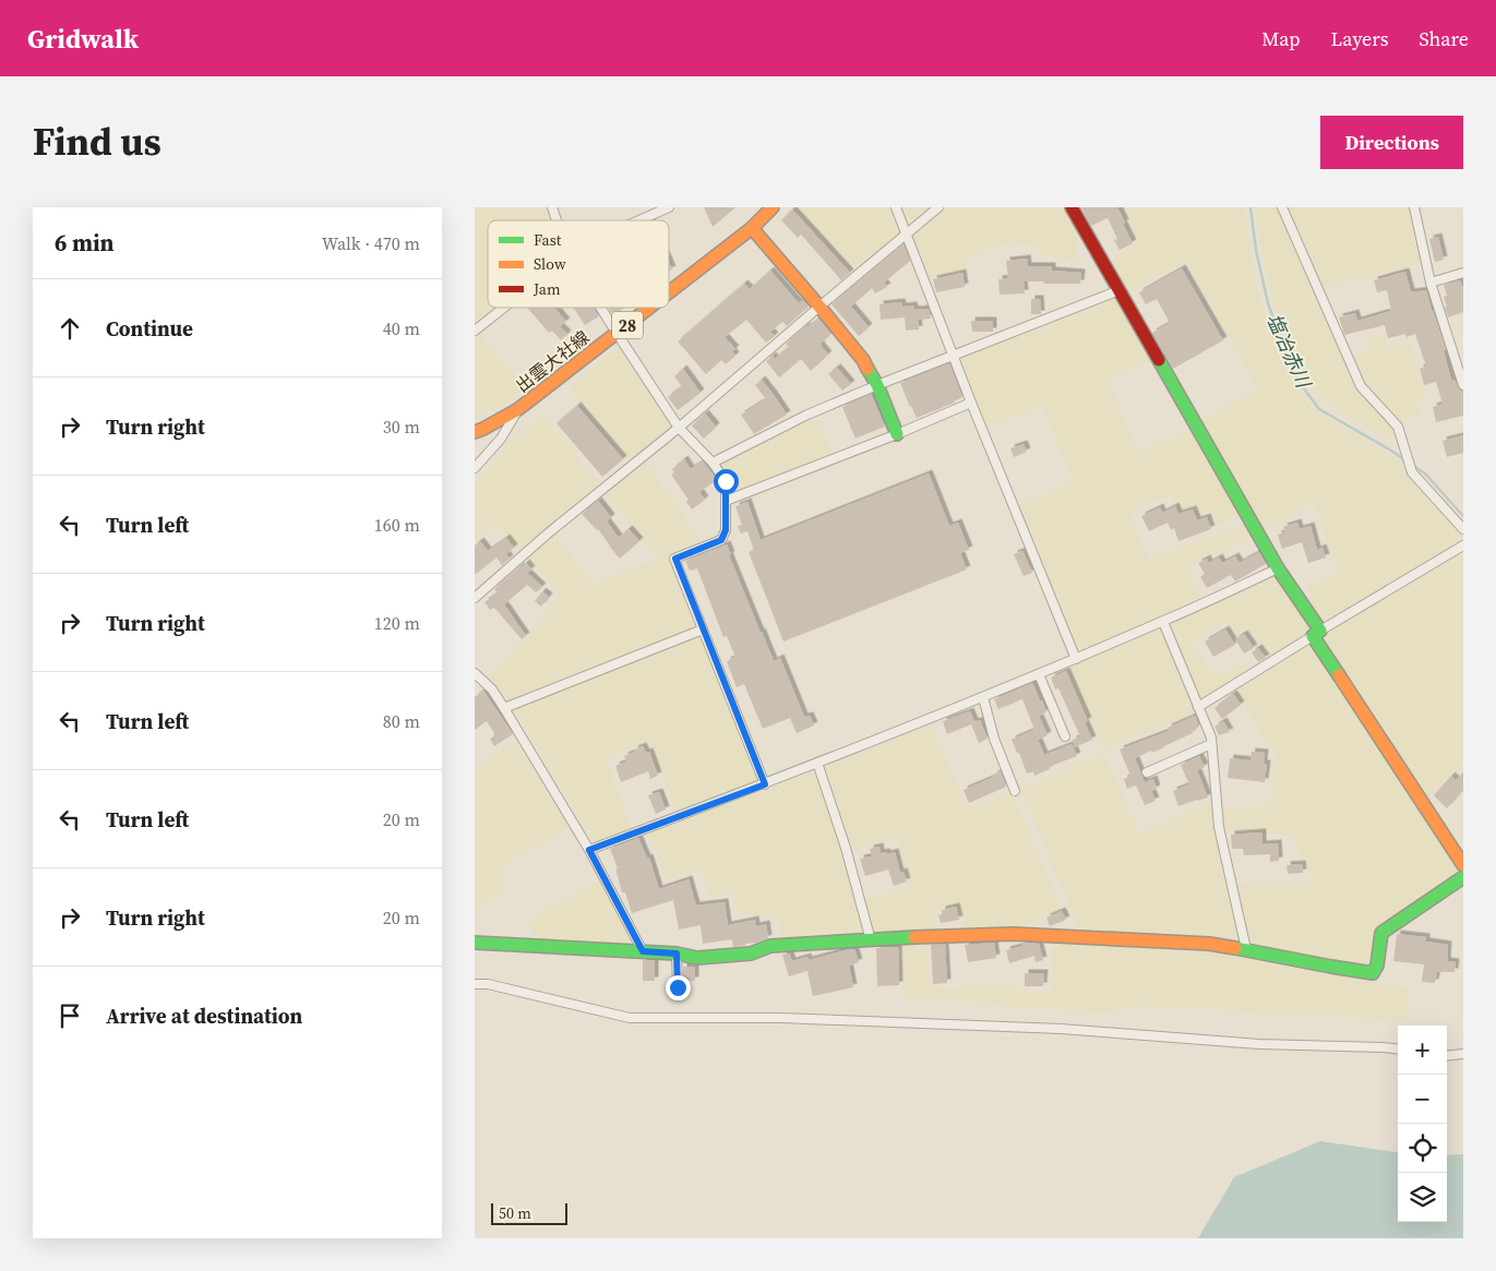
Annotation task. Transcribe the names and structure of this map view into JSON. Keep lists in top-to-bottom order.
{
  "streets": {
    "street": ["28", "出雲大社線"]
  },
  "water": ["塩冶赤川"],
  "legend": ["Fast", "Slow", "Jam"],
  "scale_bar": "50 m",
  "page": {
    "header": "Gridwalk",
    "nav": ["Map", "Layers", "Share"],
    "title": "Find us",
    "buttons": "Directions",
    "heading": ["6 min", "Walk · 470 m"],
    "list": [
      ["Continue", "40 m"],
      ["Turn right", "30 m"],
      ["Turn left", "160 m"],
      ["Turn right", "120 m"],
      ["Turn left", "80 m"],
      ["Turn left", "20 m"],
      ["Turn right", "20 m"],
      "Arrive at destination"
    ],
    "map_buttons": ["+", "−"],
    "scale": "50 m"
  }
}
